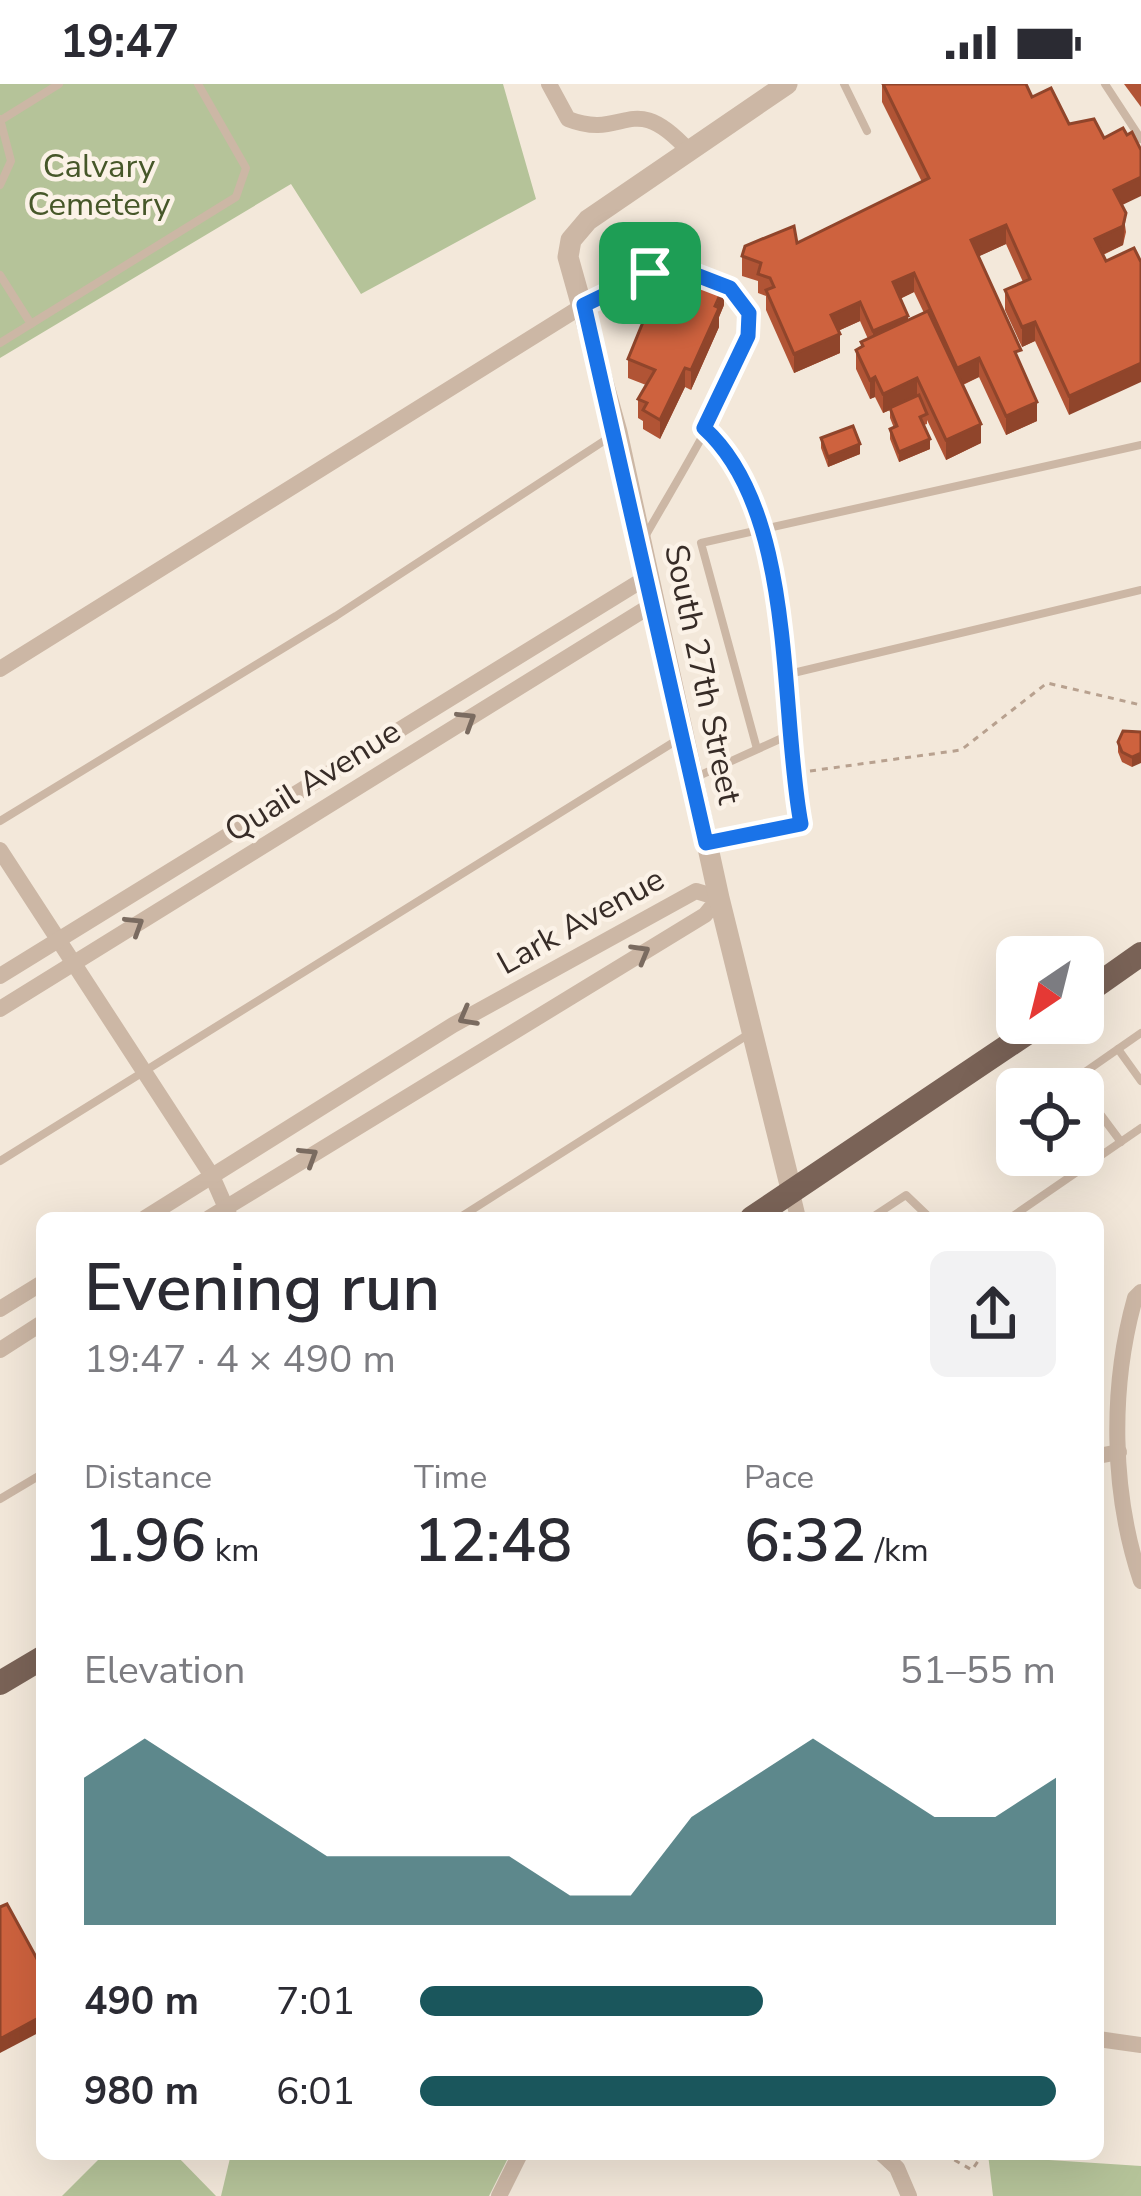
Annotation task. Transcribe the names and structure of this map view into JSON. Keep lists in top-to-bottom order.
{
  "streets": {
    "street": ["South 27th Street", "Quail Avenue", "Lark Avenue"]
  },
  "crossings": [
    ["South 27th Street", "Quail Avenue"],
    ["South 27th Street", "Lark Avenue"]
  ],
  "parks": ["Calvary Cemetery"],
  "north": "bottom left",
  "page": {
    "status": "19:47",
    "heading": ["Evening run", "19:47 · 4 × 490 m"],
    "stats": [
      ["Distance", "1.96 km"],
      ["Time", "12:48"],
      ["Pace", "6:32 /km"]
    ],
    "chart": ["Elevation", "51–55 m"],
    "list": [
      {
        "name": "490 m",
        "note": "7:01"
      },
      {
        "name": "980 m",
        "note": "6:01"
      }
    ]
  }
}
